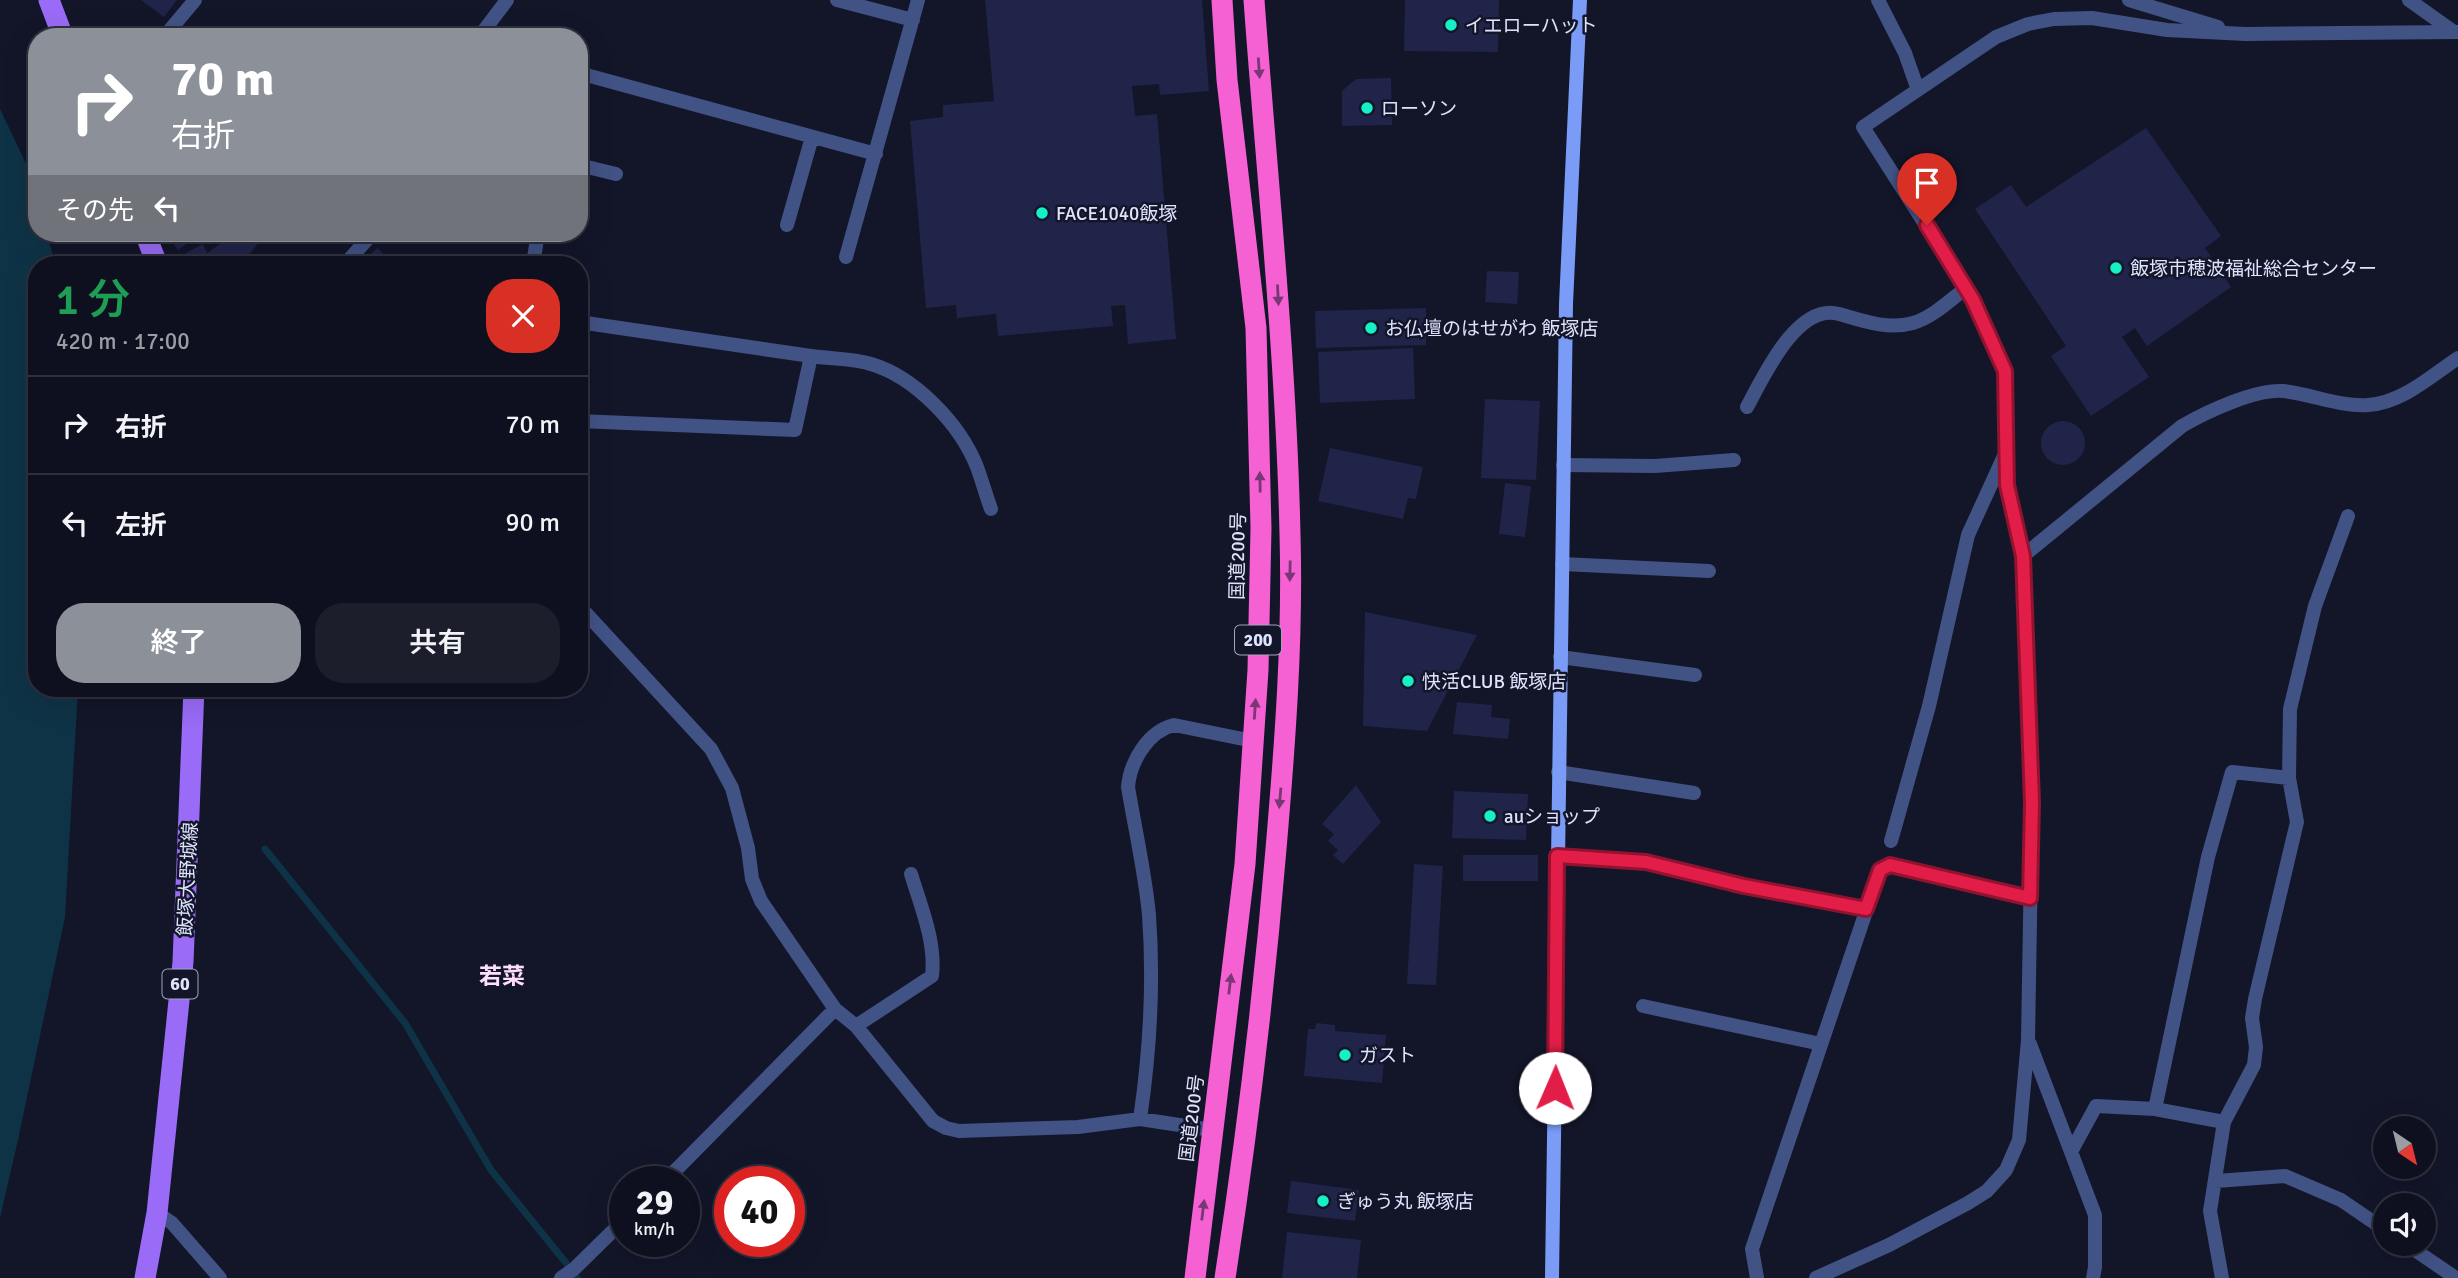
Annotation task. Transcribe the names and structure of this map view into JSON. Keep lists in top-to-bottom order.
{
  "streets": {
    "highway": ["国道200号", "200"],
    "main road": ["飯塚大野城線", "60"]
  },
  "districts": ["若菜"],
  "places": [
    "イエローハット",
    "ローソン",
    "FACE1040飯塚",
    "飯塚市穂波福祉総合センター",
    "お仏壇のはせがわ 飯塚店",
    "快活CLUB 飯塚店",
    "auショップ",
    "ガスト",
    "ぎゅう丸 飯塚店"
  ],
  "north": "bottom right",
  "page": {
    "turn": ["70 m", "右折"],
    "then": "その先",
    "heading": ["1 分", "420 m · 17:00"],
    "list": [
      {
        "name": "右折",
        "value": "70 m"
      },
      {
        "name": "左折",
        "value": "90 m"
      }
    ],
    "buttons": ["終了", "共有"],
    "speed": "29 km/h",
    "limit": "40"
  }
}
